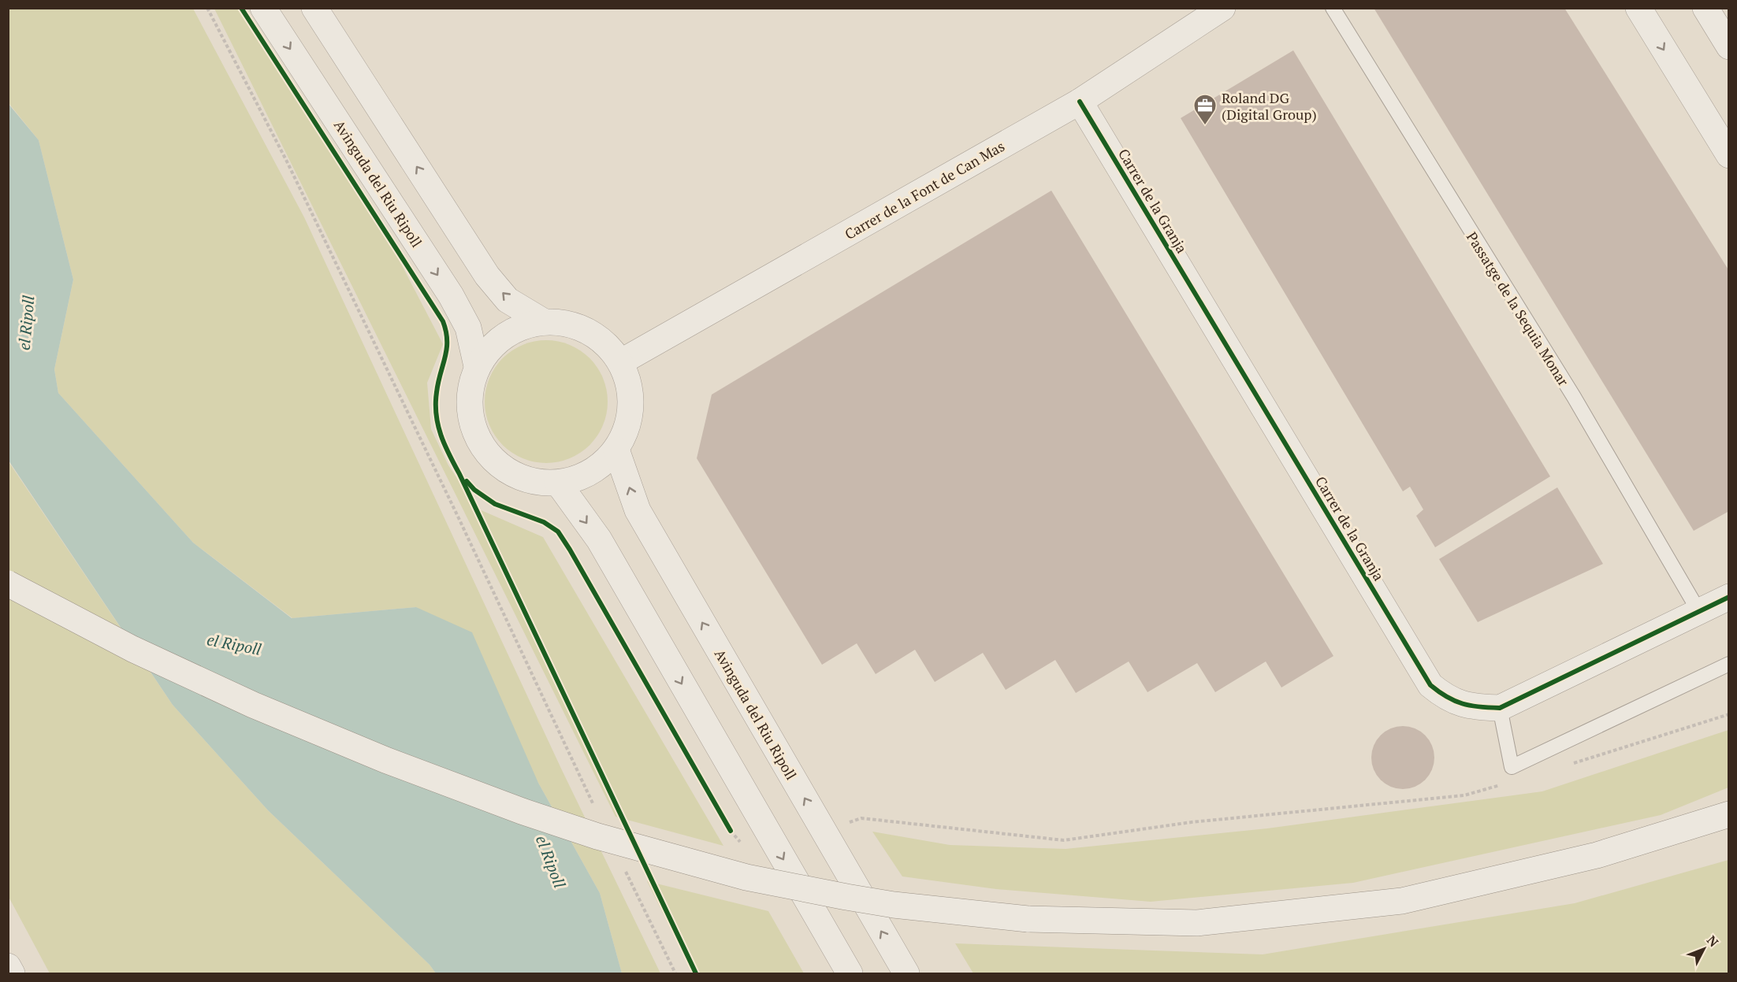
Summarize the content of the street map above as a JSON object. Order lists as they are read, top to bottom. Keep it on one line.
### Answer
{"streets":{"street":["Avinguda del Riu Ripoll","Carrer de la Font de Can Mas","Carrer de la Granja"],"lane":["Passatge de la Sequia Monar"]},"crossings":[["Avinguda del Riu Ripoll","Carrer de la Font de Can Mas"],["Carrer de la Font de Can Mas","Carrer de la Granja"],["Carrer de la Granja","Passatge de la Sequia Monar"]],"water":["el Ripoll"],"places":{"office":["Roland DG (Digital Group)"]},"north":"top right"}
